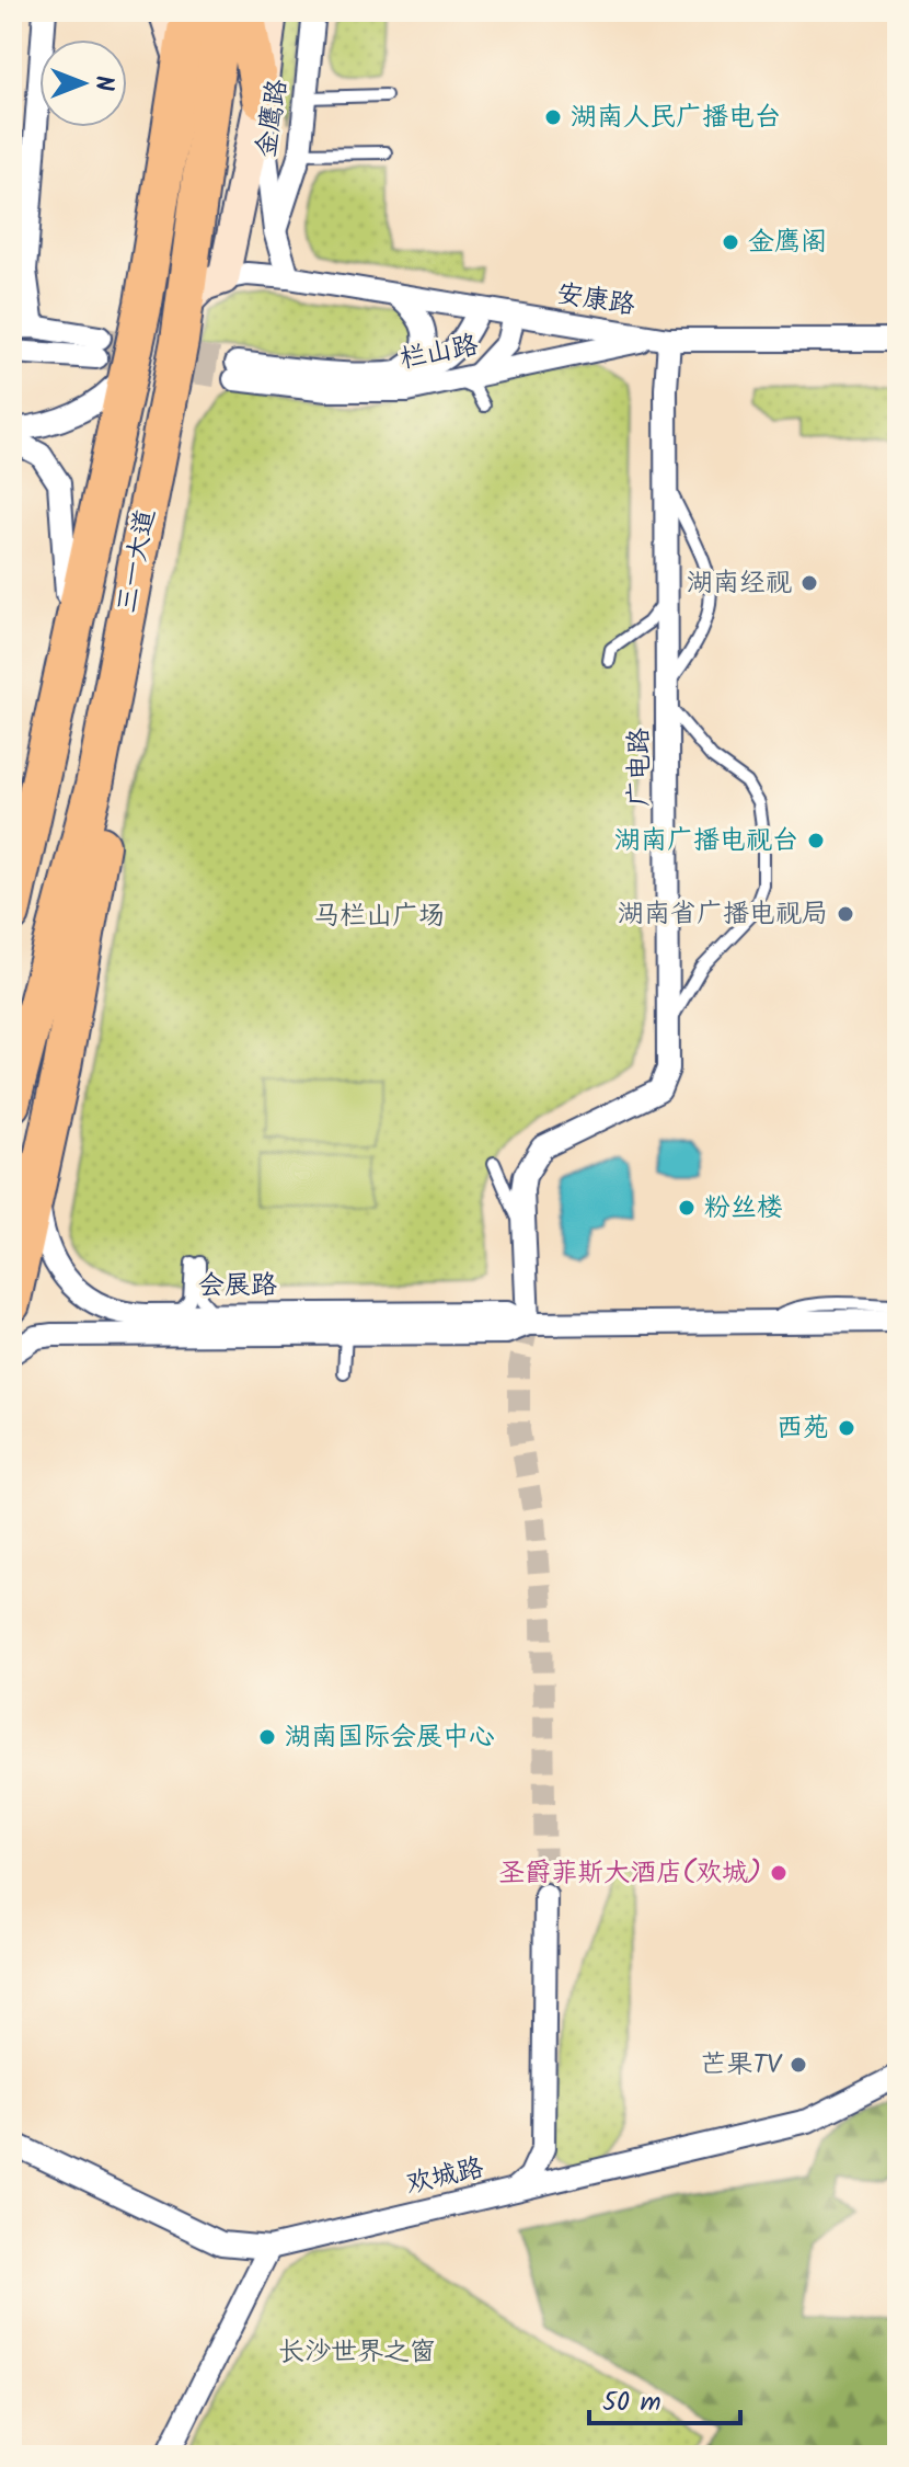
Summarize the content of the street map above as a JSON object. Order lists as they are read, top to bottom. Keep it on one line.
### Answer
{"streets":{"highway":["三一大道"],"street":["金鹰路","安康路","栏山路","广电路","会展路","欢城路"]},"crossings":[["安康路","栏山路"],["安康路","广电路"],["栏山路","广电路"],["广电路","会展路"]],"parks":["马栏山广场","长沙世界之窗"],"places":["湖南人民广播电台","金鹰阁","湖南经视","湖南广播电视台","湖南省广播电视局","粉丝楼","西苑","湖南国际会展中心","圣爵菲斯大酒店(欢城)","芒果TV"],"scale_bar":"50 m","north":"right"}
